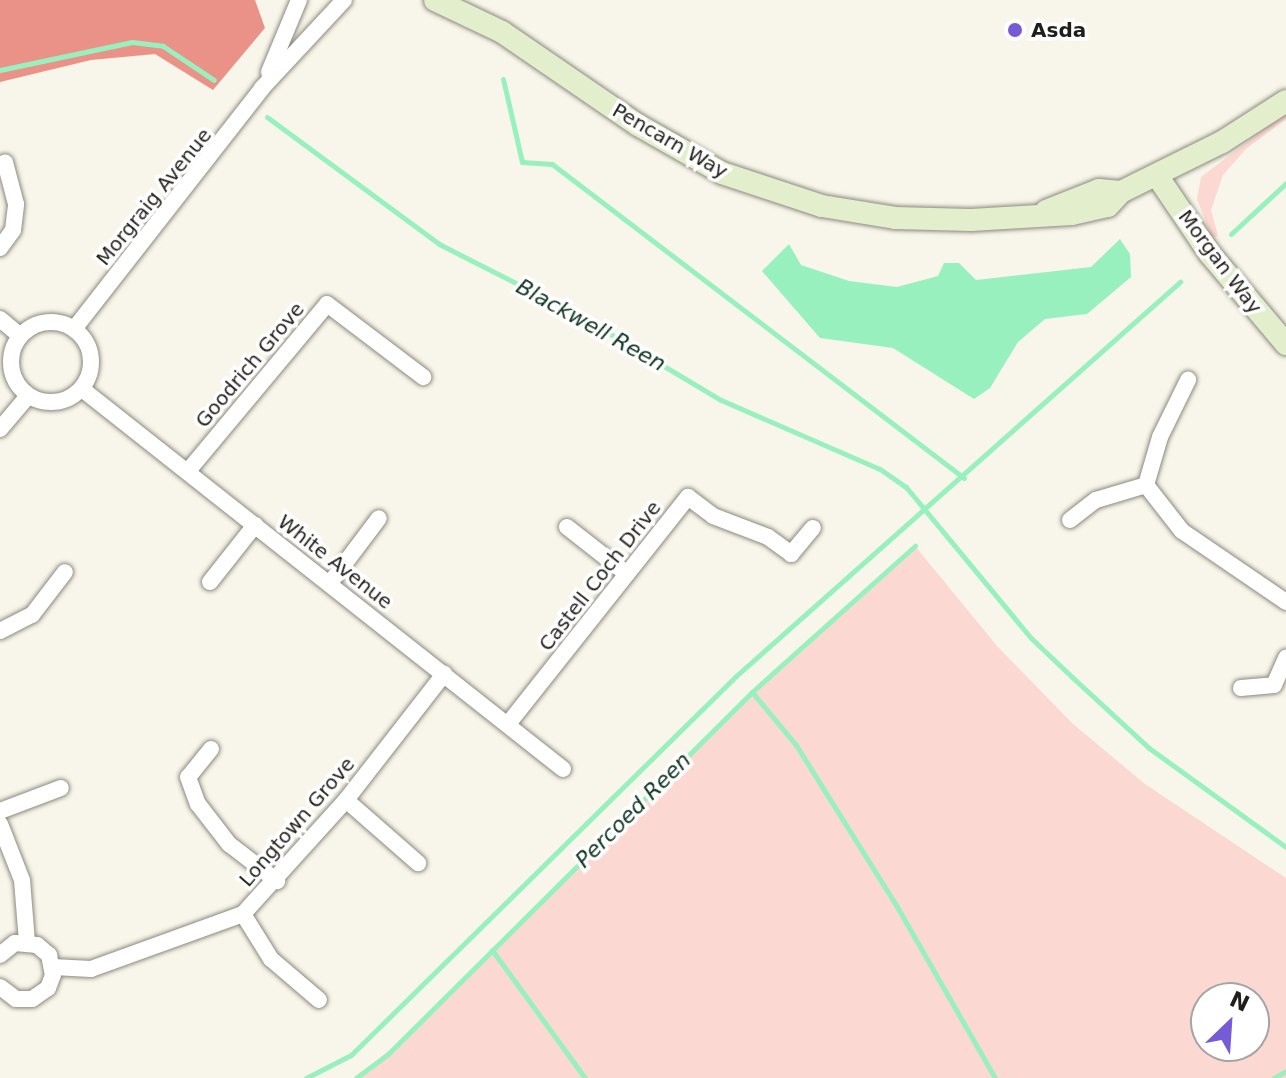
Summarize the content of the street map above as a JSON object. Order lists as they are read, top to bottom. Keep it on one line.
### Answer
{"streets":{"street":["Pencarn Way","Morgraig Avenue","Morgan Way","Goodrich Grove","White Avenue","Castell Coch Drive","Longtown Grove"]},"crossings":[["Pencarn Way","Morgan Way"],["Morgraig Avenue","White Avenue"],["Goodrich Grove","White Avenue"],["White Avenue","Castell Coch Drive"],["White Avenue","Longtown Grove"]],"water":["Blackwell Reen","Percoed Reen"],"places":["Asda"],"north":"top right"}
